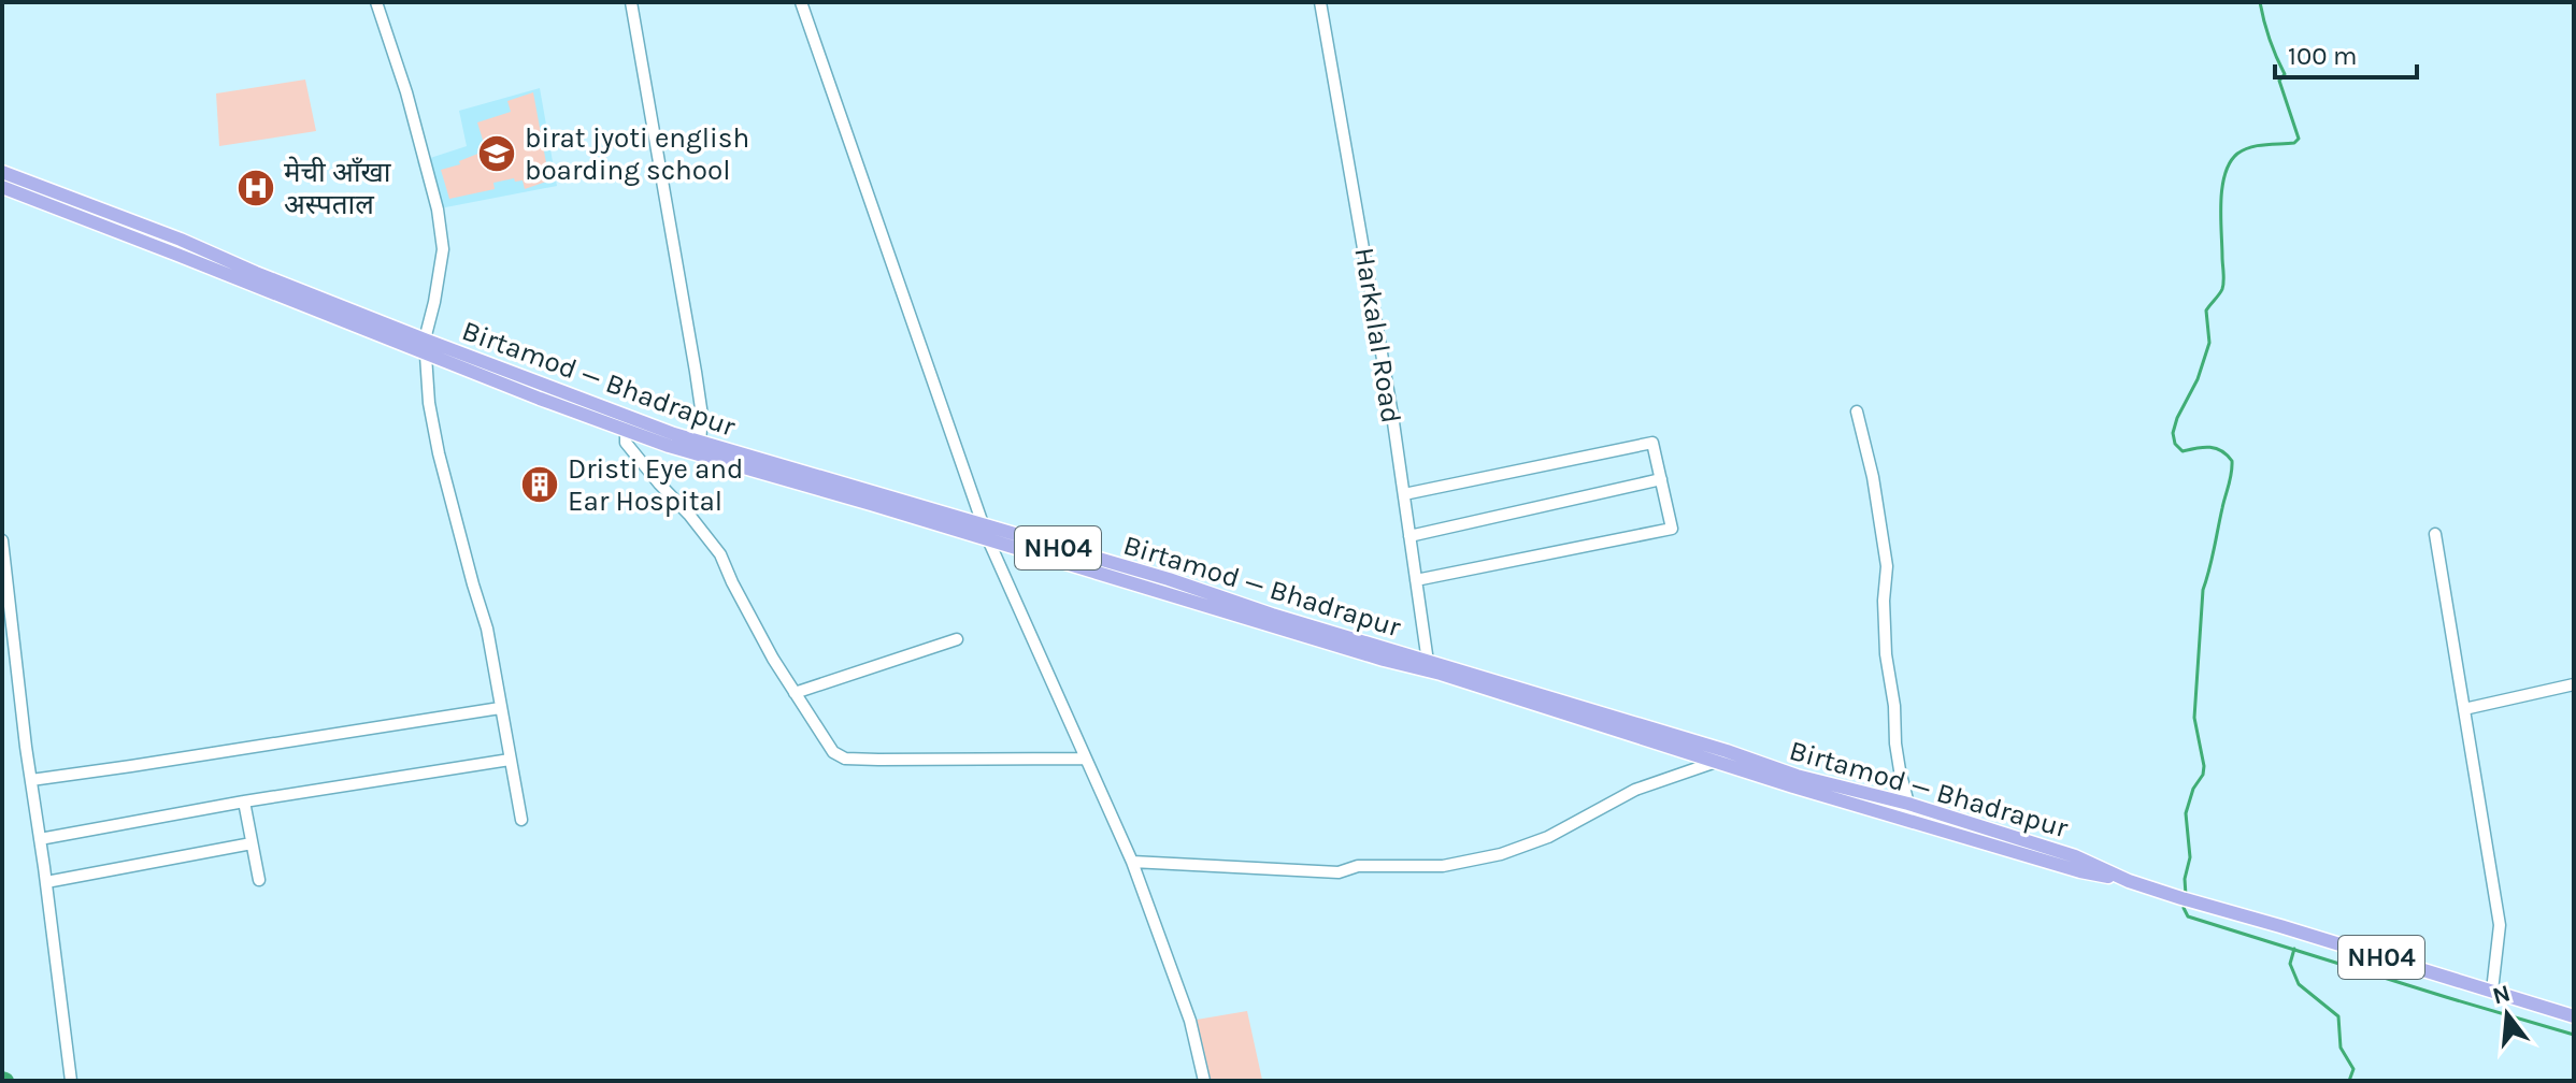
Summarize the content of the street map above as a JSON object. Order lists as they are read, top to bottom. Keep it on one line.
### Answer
{"streets":{"main road":["Birtamod — Bhadrapur","NH04"],"street":["Harkalal Road"]},"crossings":[["Harkalal Road","Birtamod — Bhadrapur"]],"places":{"school or university":["birat jyoti english boarding school"],"hospital":["मेची आँखा अस्पताल"],"building":["Dristi Eye and Ear Hospital"]},"scale_bar":"100 m","north":"top"}
